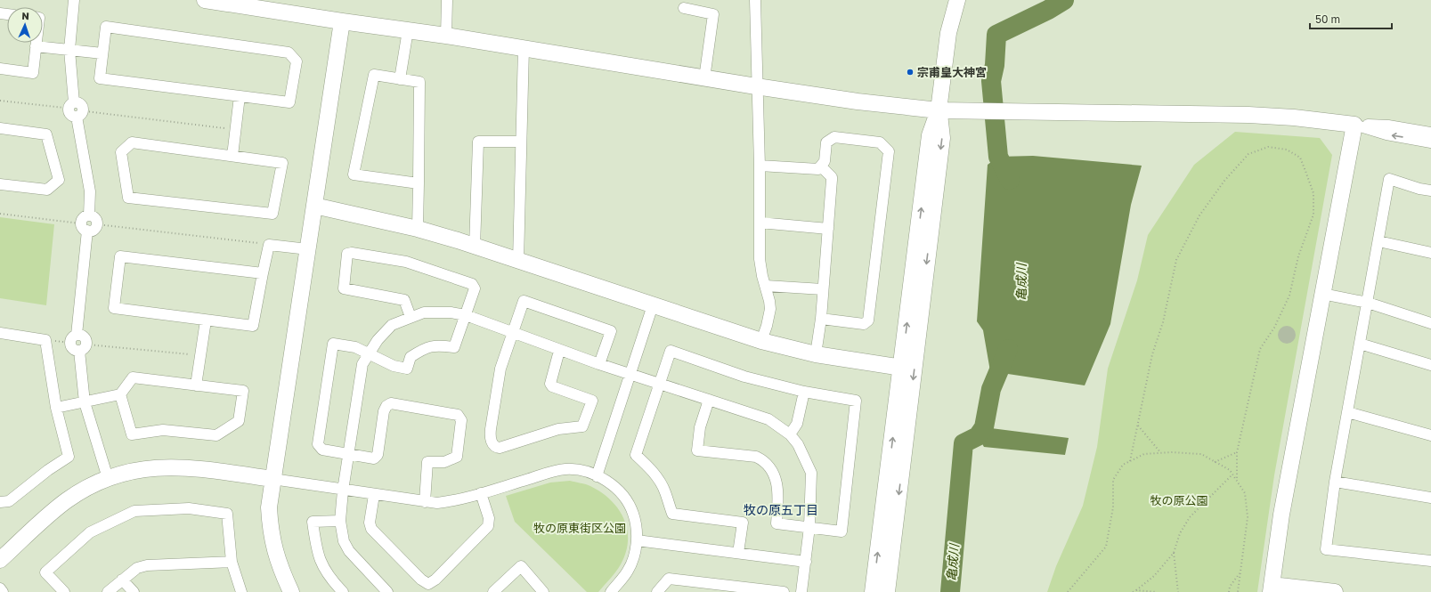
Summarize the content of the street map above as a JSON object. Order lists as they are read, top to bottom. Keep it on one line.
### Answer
{"districts":["牧の原五丁目"],"water":["亀成川"],"parks":["牧の原公園","牧の原東街区公園"],"places":["宗甫皇大神宮"],"scale_bar":"50 m","north":"top"}
